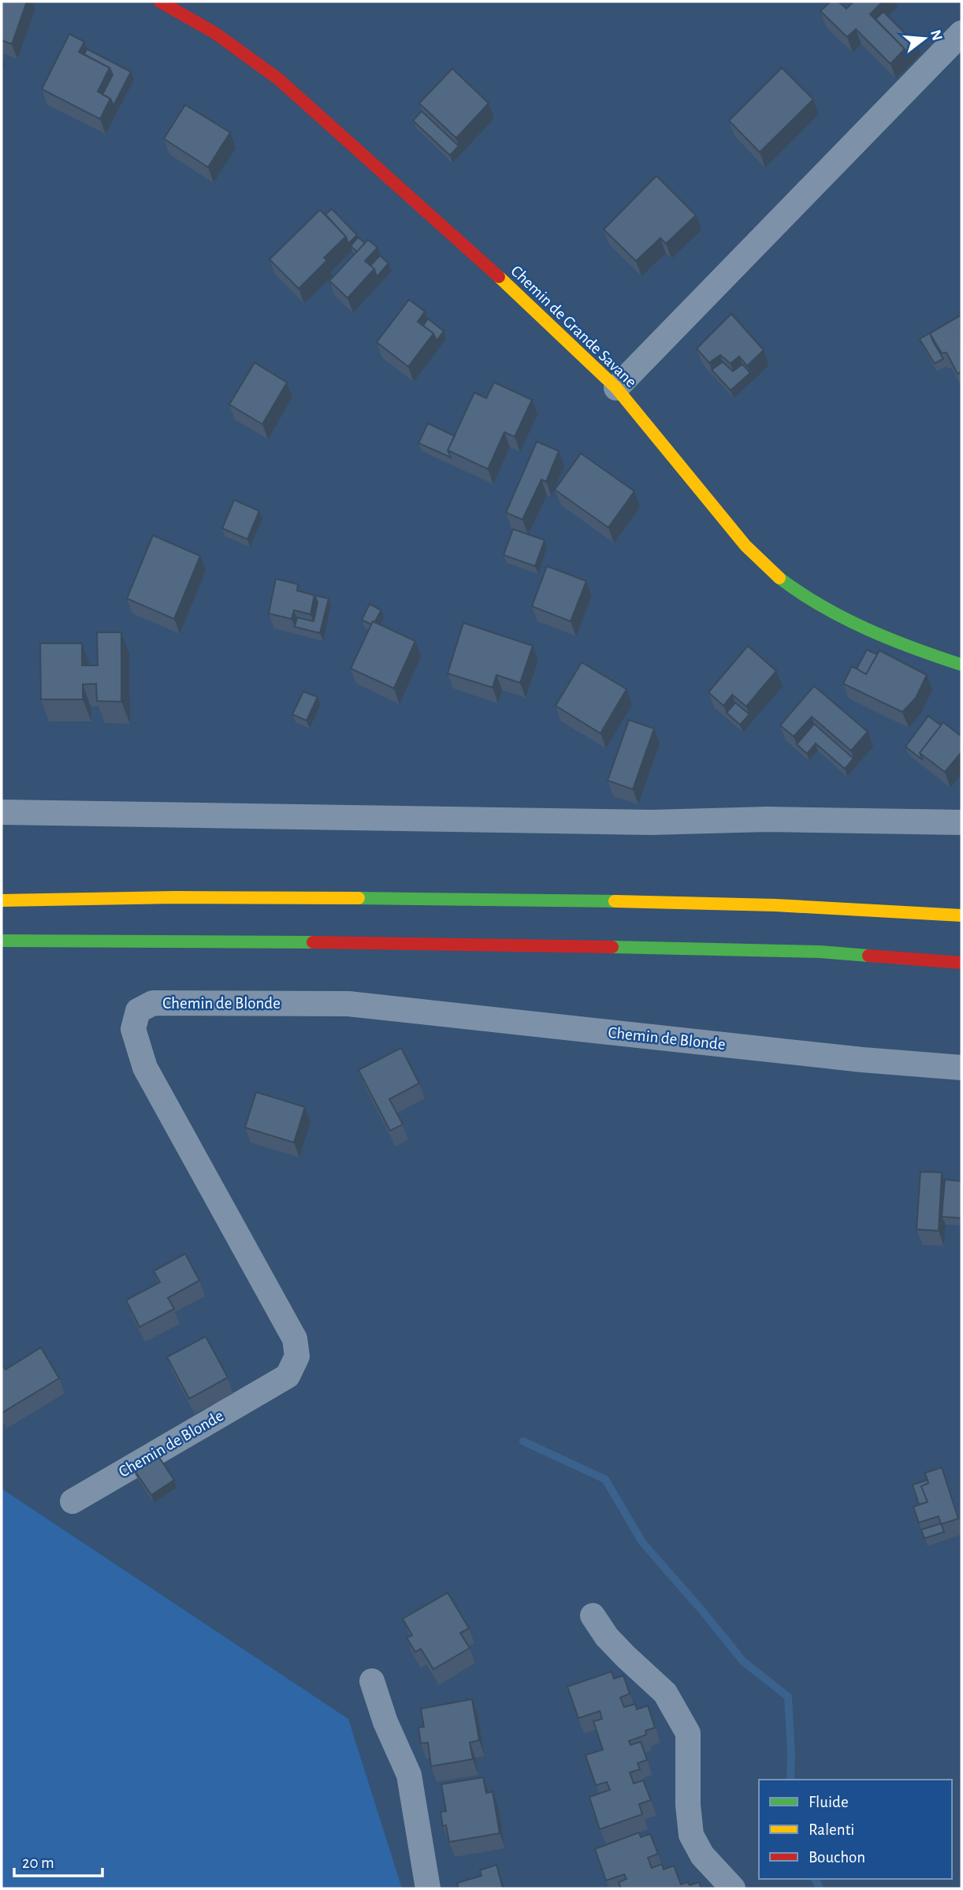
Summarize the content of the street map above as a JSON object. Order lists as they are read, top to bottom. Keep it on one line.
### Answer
{"streets":{"main road":["Chemin de Grande Savane"],"street":["Chemin de Blonde"]},"legend":["Fluide","Ralenti","Bouchon"],"scale_bar":"20 m","north":"right"}
